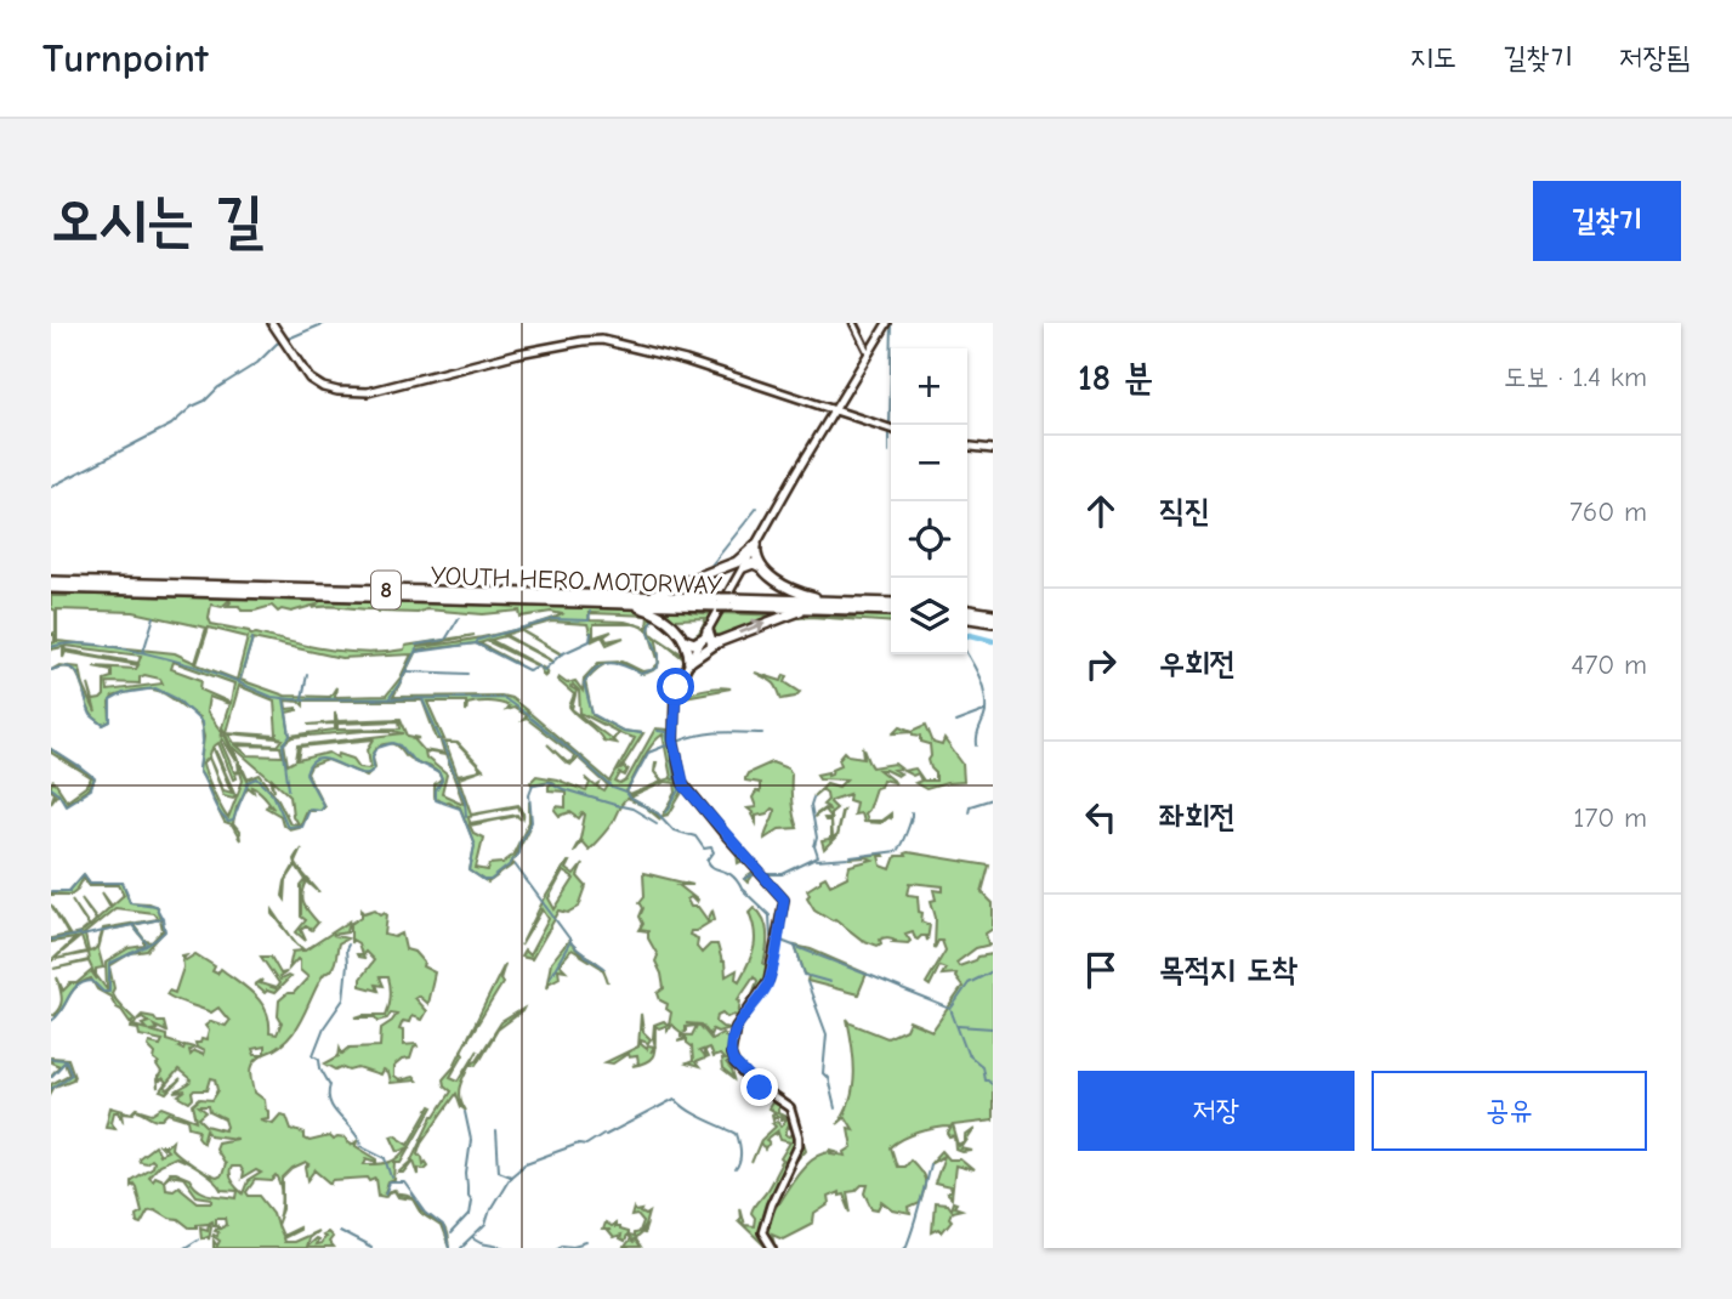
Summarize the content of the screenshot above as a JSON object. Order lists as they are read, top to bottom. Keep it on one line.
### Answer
{"streets":{"highway":["YOUTH HERO MOTORWAY","8"]},"page":{"header":"Turnpoint","nav":["지도","길찾기","저장됨"],"buttons":["길찾기",["저장","공유"]],"title":"오시는 길","heading":["18 분","도보 · 1.4 km"],"map_buttons":["+","−"],"list":[["직진","760 m"],["우회전","470 m"],["좌회전","170 m"],"목적지 도착"]}}
